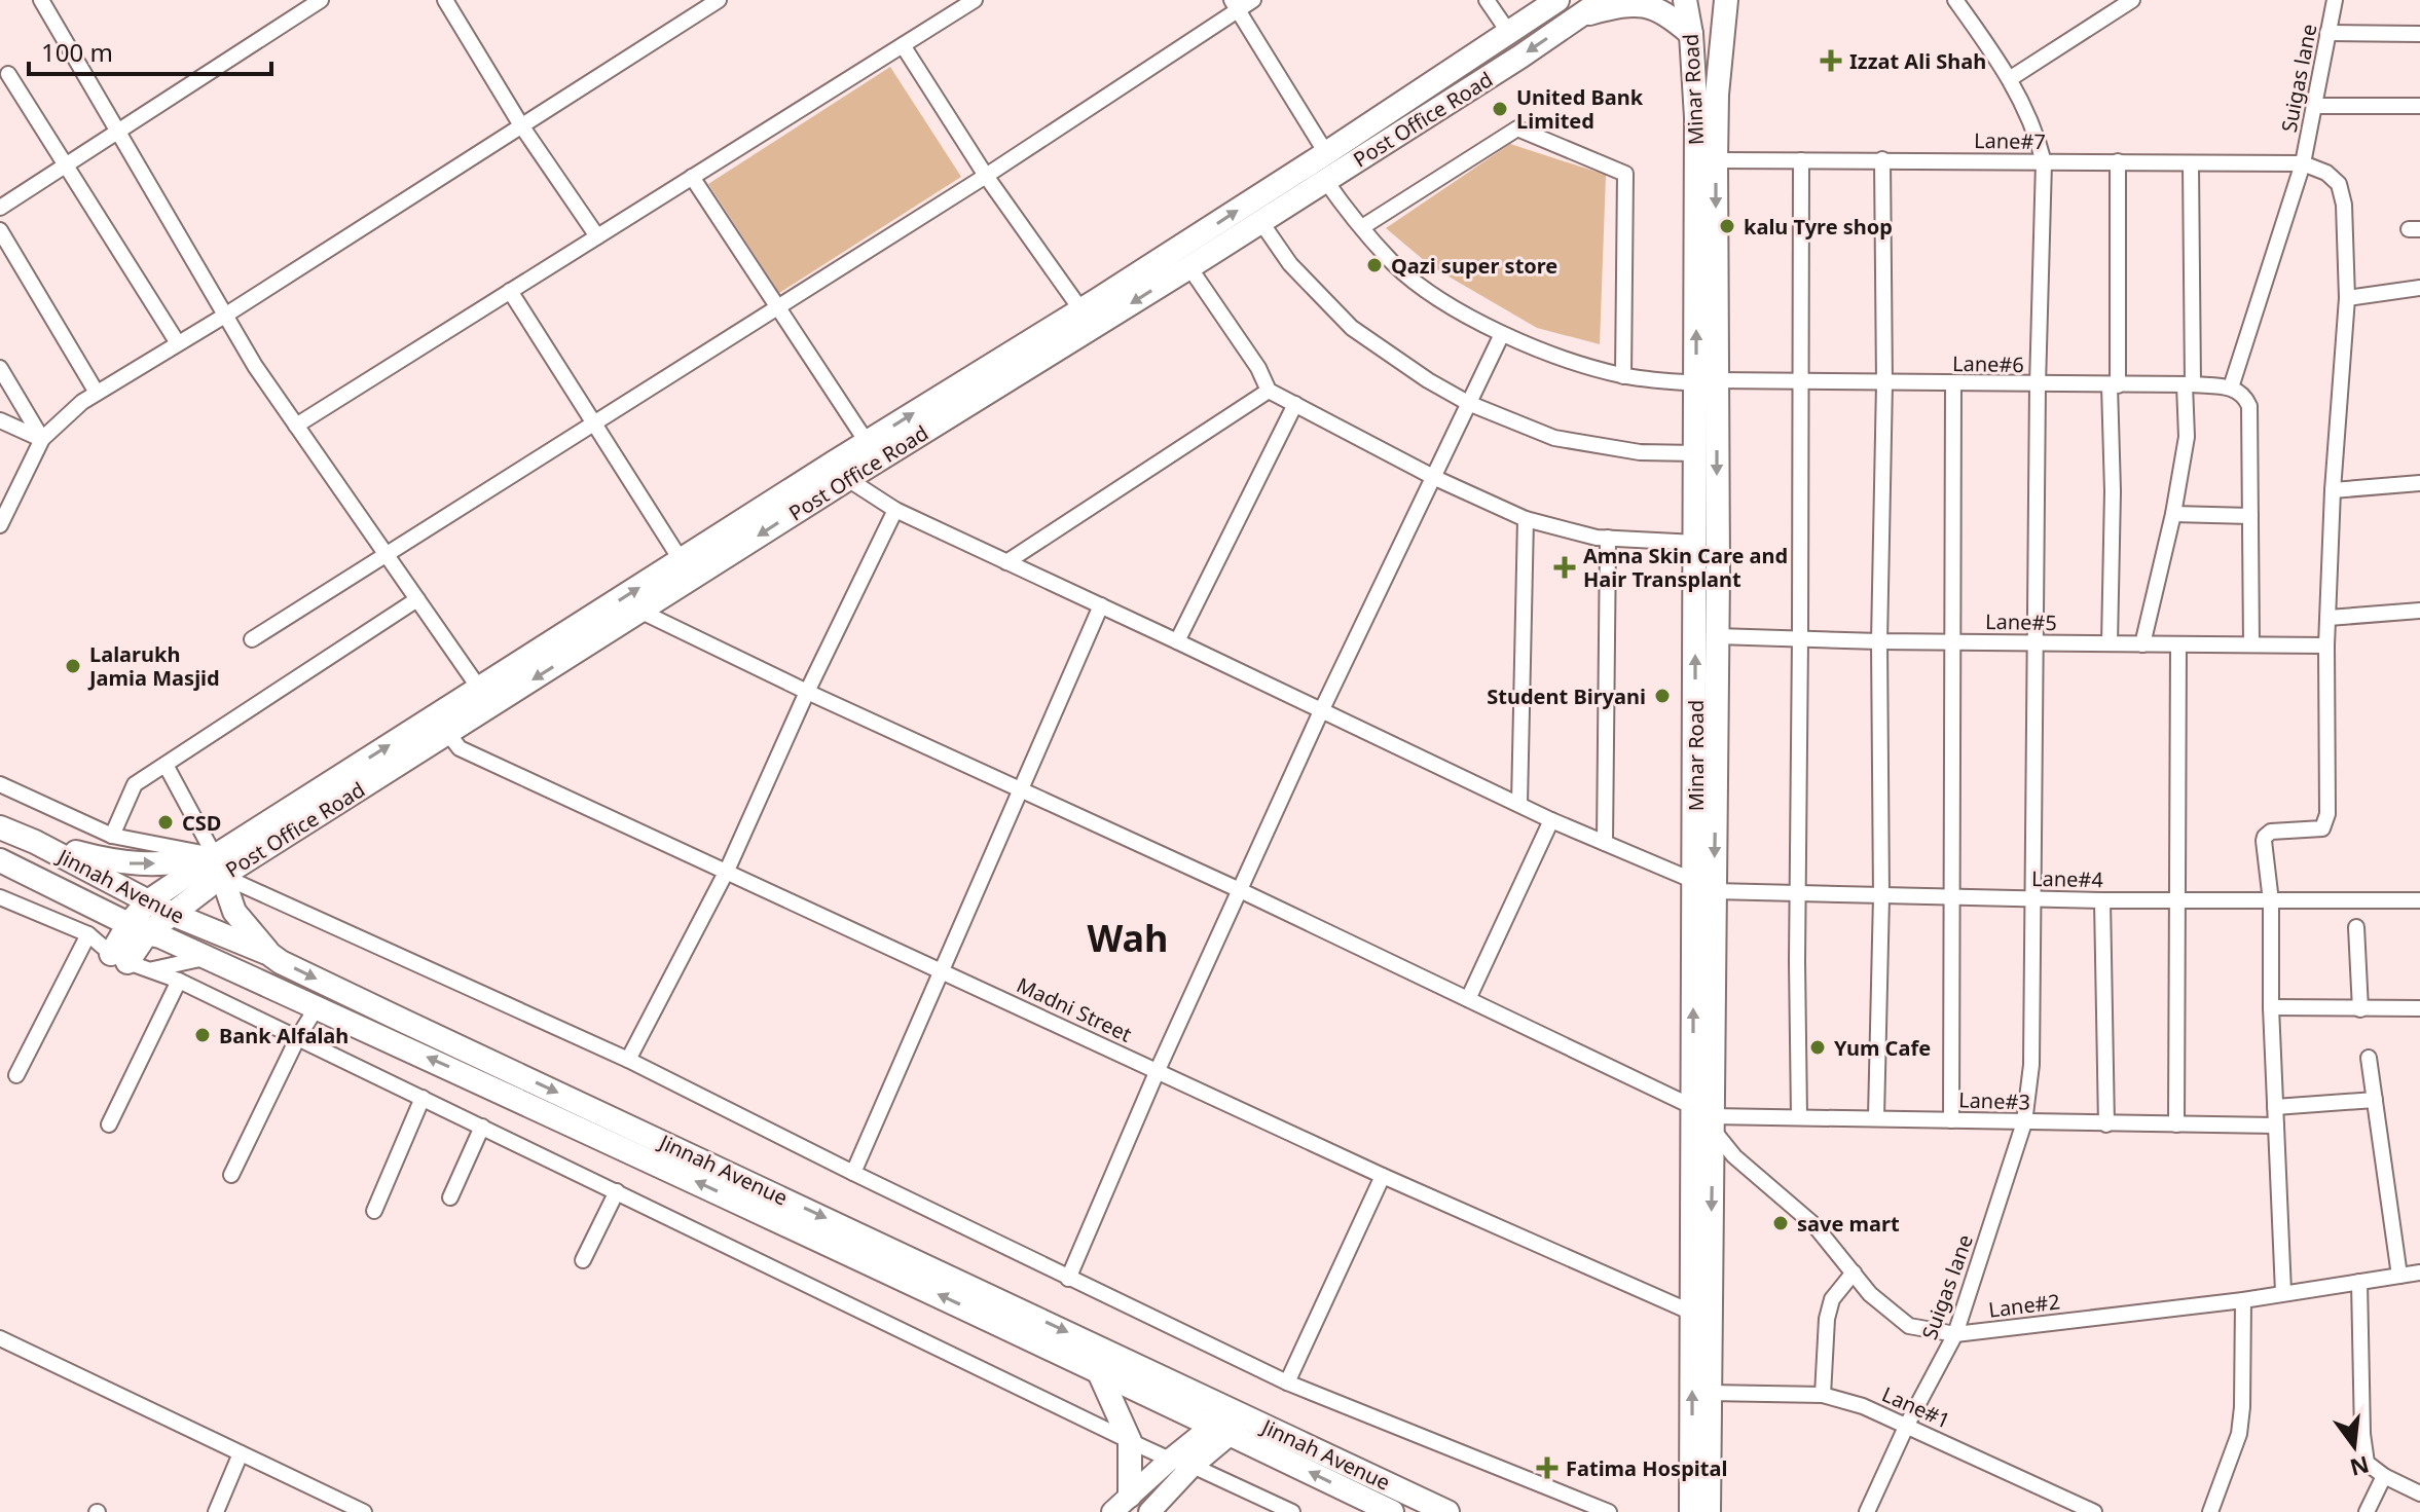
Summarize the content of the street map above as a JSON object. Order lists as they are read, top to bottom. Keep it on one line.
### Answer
{"streets":{"main road":["Minar Road","Post Office Road","Jinnah Avenue"],"street":["Suigas lane","Lane#7","Lane#6","Lane#5","Lane#4","Madni Street","Lane#3","Lane#2","Lane#1"]},"crossings":[["Suigas lane","Lane#7"],["Suigas lane","Lane#6"],["Suigas lane","Lane#5"],["Suigas lane","Lane#4"],["Suigas lane","Lane#3"],["Suigas lane","Lane#2"],["Suigas lane","Lane#1"],["Minar Road","Lane#7"],["Minar Road","Lane#6"],["Minar Road","Lane#5"],["Minar Road","Lane#4"],["Minar Road","Madni Street"],["Minar Road","Lane#3"],["Minar Road","Lane#2"],["Minar Road","Lane#1"],["Post Office Road","Lane#6"],["Post Office Road","Jinnah Avenue"],["Post Office Road","Madni Street"],["Lane#3","Lane#2"]],"districts":["Wah"],"places":{"health":["Izzat Ali Shah","Amna Skin Care and Hair Transplant","Fatima Hospital"],"other":["United Bank Limited","kalu Tyre shop","Qazi super store","Lalarukh Jamia Masjid","Student Biryani","CSD","Bank Alfalah","Yum Cafe","save mart"]},"scale_bar":"100 m","north":"bottom"}
